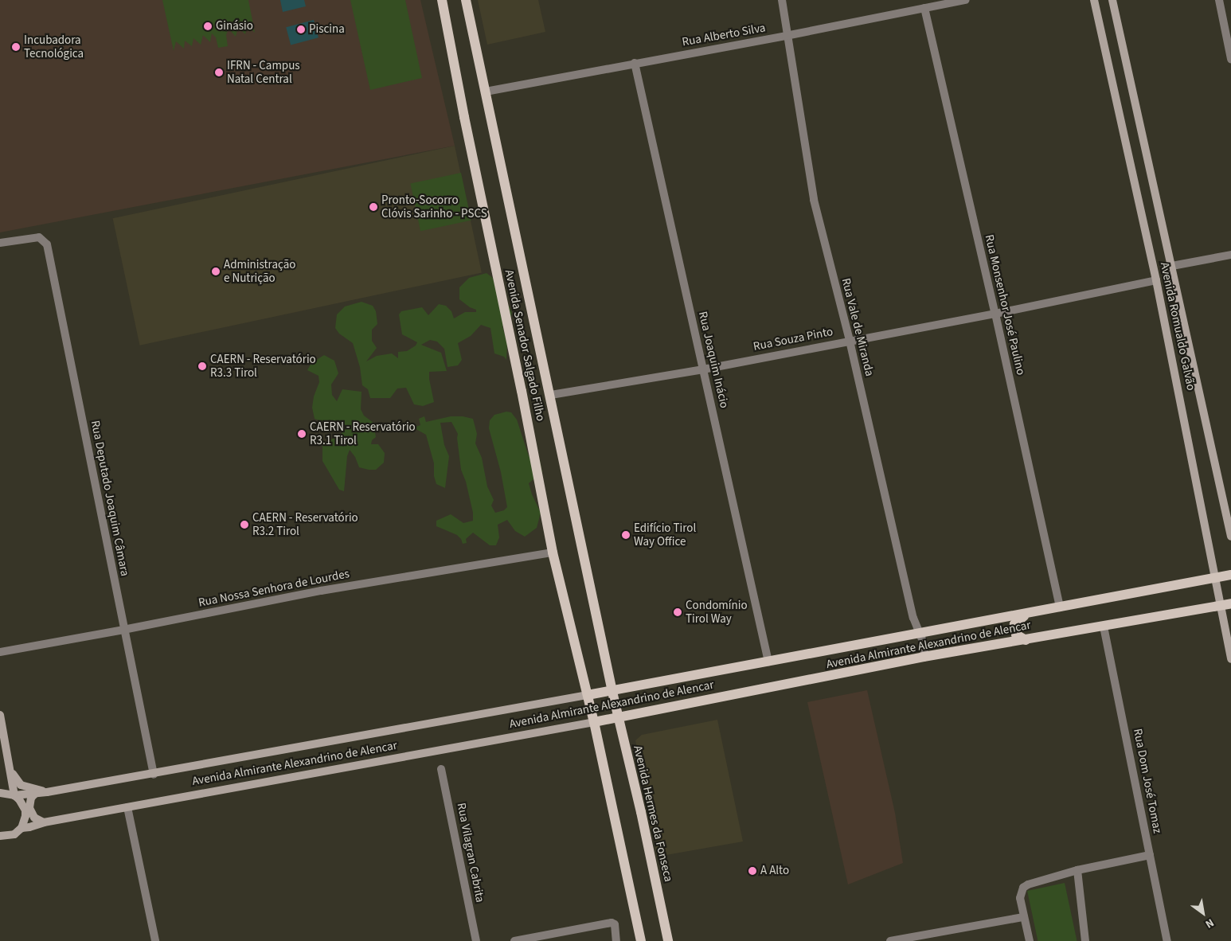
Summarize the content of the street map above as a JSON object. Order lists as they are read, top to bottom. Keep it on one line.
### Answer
{"streets":{"main road":["Avenida Romualdo Galvão","Avenida Senador Salgado Filho","Avenida Almirante Alexandrino de Alencar","Avenida Hermes da Fonseca"],"street":["Rua Alberto Silva","Rua Monsenhor José Paulino","Rua Vale de Miranda","Rua Souza Pinto","Rua Joaquim Inácio","Rua Deputado Joaquim Câmara","Rua Nossa Senhora de Lourdes","Rua Dom José Tomaz","Rua Vilagran Cabrita"]},"crossings":[["Rua Alberto Silva","Rua Monsenhor José Paulino"],["Rua Alberto Silva","Rua Vale de Miranda"],["Rua Alberto Silva","Avenida Senador Salgado Filho"],["Rua Alberto Silva","Rua Joaquim Inácio"],["Rua Monsenhor José Paulino","Rua Souza Pinto"],["Rua Monsenhor José Paulino","Avenida Almirante Alexandrino de Alencar"],["Avenida Romualdo Galvão","Rua Souza Pinto"],["Avenida Romualdo Galvão","Avenida Almirante Alexandrino de Alencar"],["Rua Vale de Miranda","Rua Souza Pinto"],["Rua Vale de Miranda","Avenida Almirante Alexandrino de Alencar"],["Rua Souza Pinto","Avenida Senador Salgado Filho"],["Rua Souza Pinto","Rua Joaquim Inácio"],["Avenida Senador Salgado Filho","Rua Nossa Senhora de Lourdes"],["Avenida Senador Salgado Filho","Avenida Almirante Alexandrino de Alencar"],["Avenida Senador Salgado Filho","Avenida Hermes da Fonseca"],["Rua Joaquim Inácio","Avenida Almirante Alexandrino de Alencar"],["Rua Deputado Joaquim Câmara","Rua Nossa Senhora de Lourdes"],["Rua Deputado Joaquim Câmara","Avenida Almirante Alexandrino de Alencar"],["Avenida Almirante Alexandrino de Alencar","Rua Dom José Tomaz"],["Avenida Almirante Alexandrino de Alencar","Avenida Hermes da Fonseca"]],"places":["Ginásio","Piscina","Incubadora Tecnológica","IFRN - Campus Natal Central","Pronto-Socorro Clóvis Sarinho - PSCS","Administração e Nutrição","CAERN - Reservatório R3.3 Tirol","CAERN - Reservatório R3.1 Tirol","CAERN - Reservatório R3.2 Tirol","Edifício Tirol Way Office","Condomínio Tirol Way","A Alto"],"north":"bottom right"}
